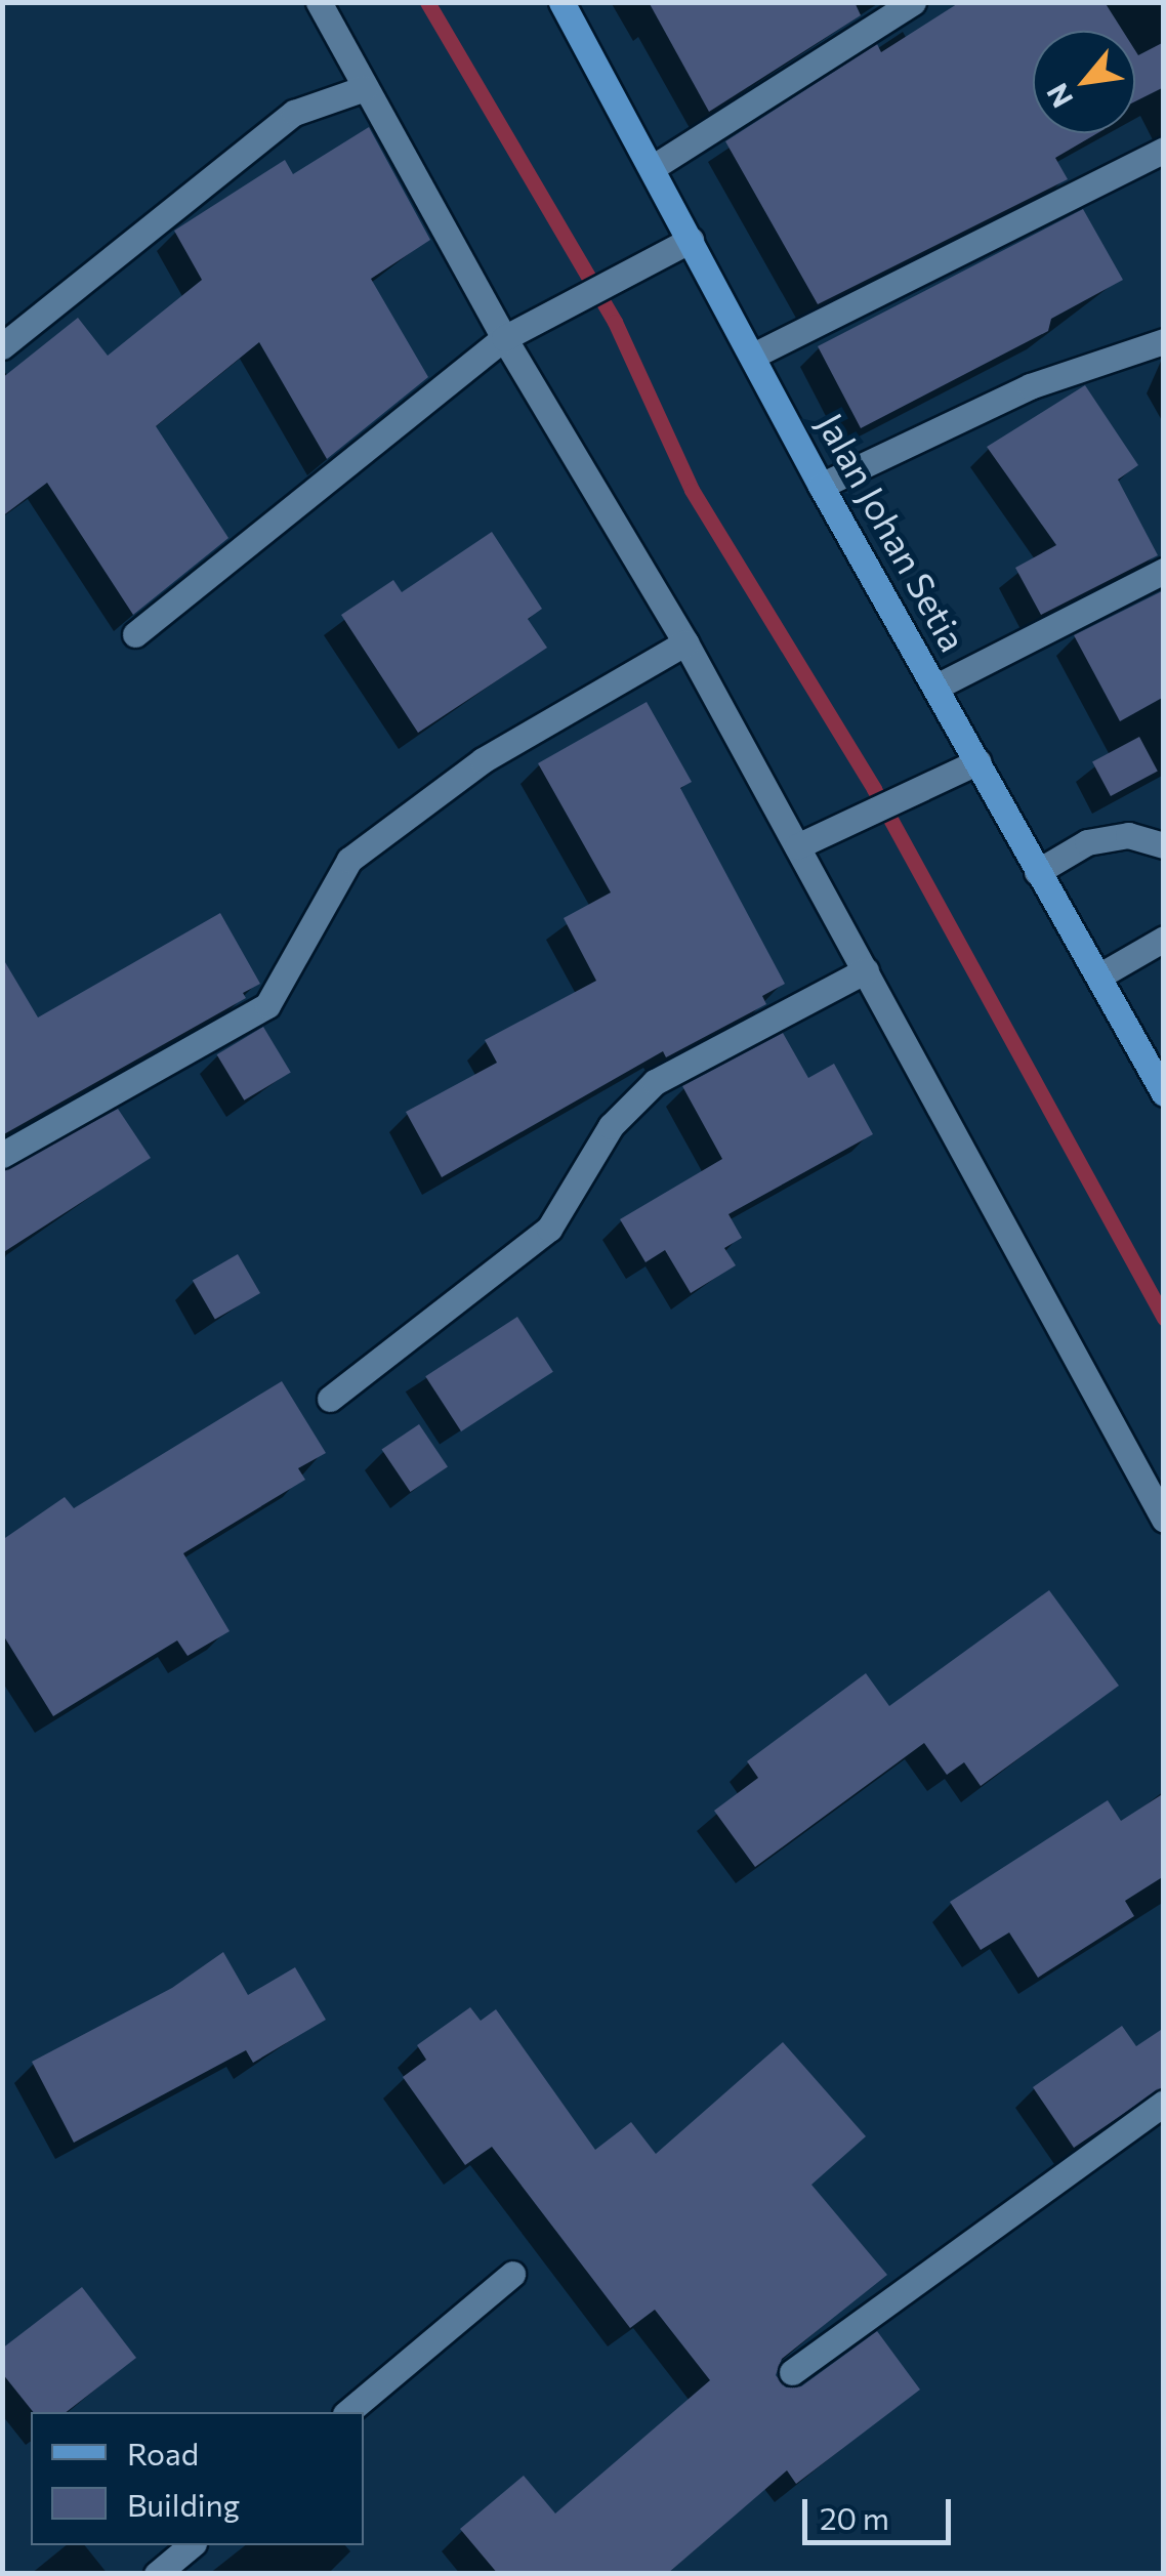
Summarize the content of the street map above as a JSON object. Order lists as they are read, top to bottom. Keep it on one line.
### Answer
{"streets":{"main road":["Jalan Johan Setia"]},"legend":["Road","Building"],"scale_bar":"20 m","north":"bottom left"}
